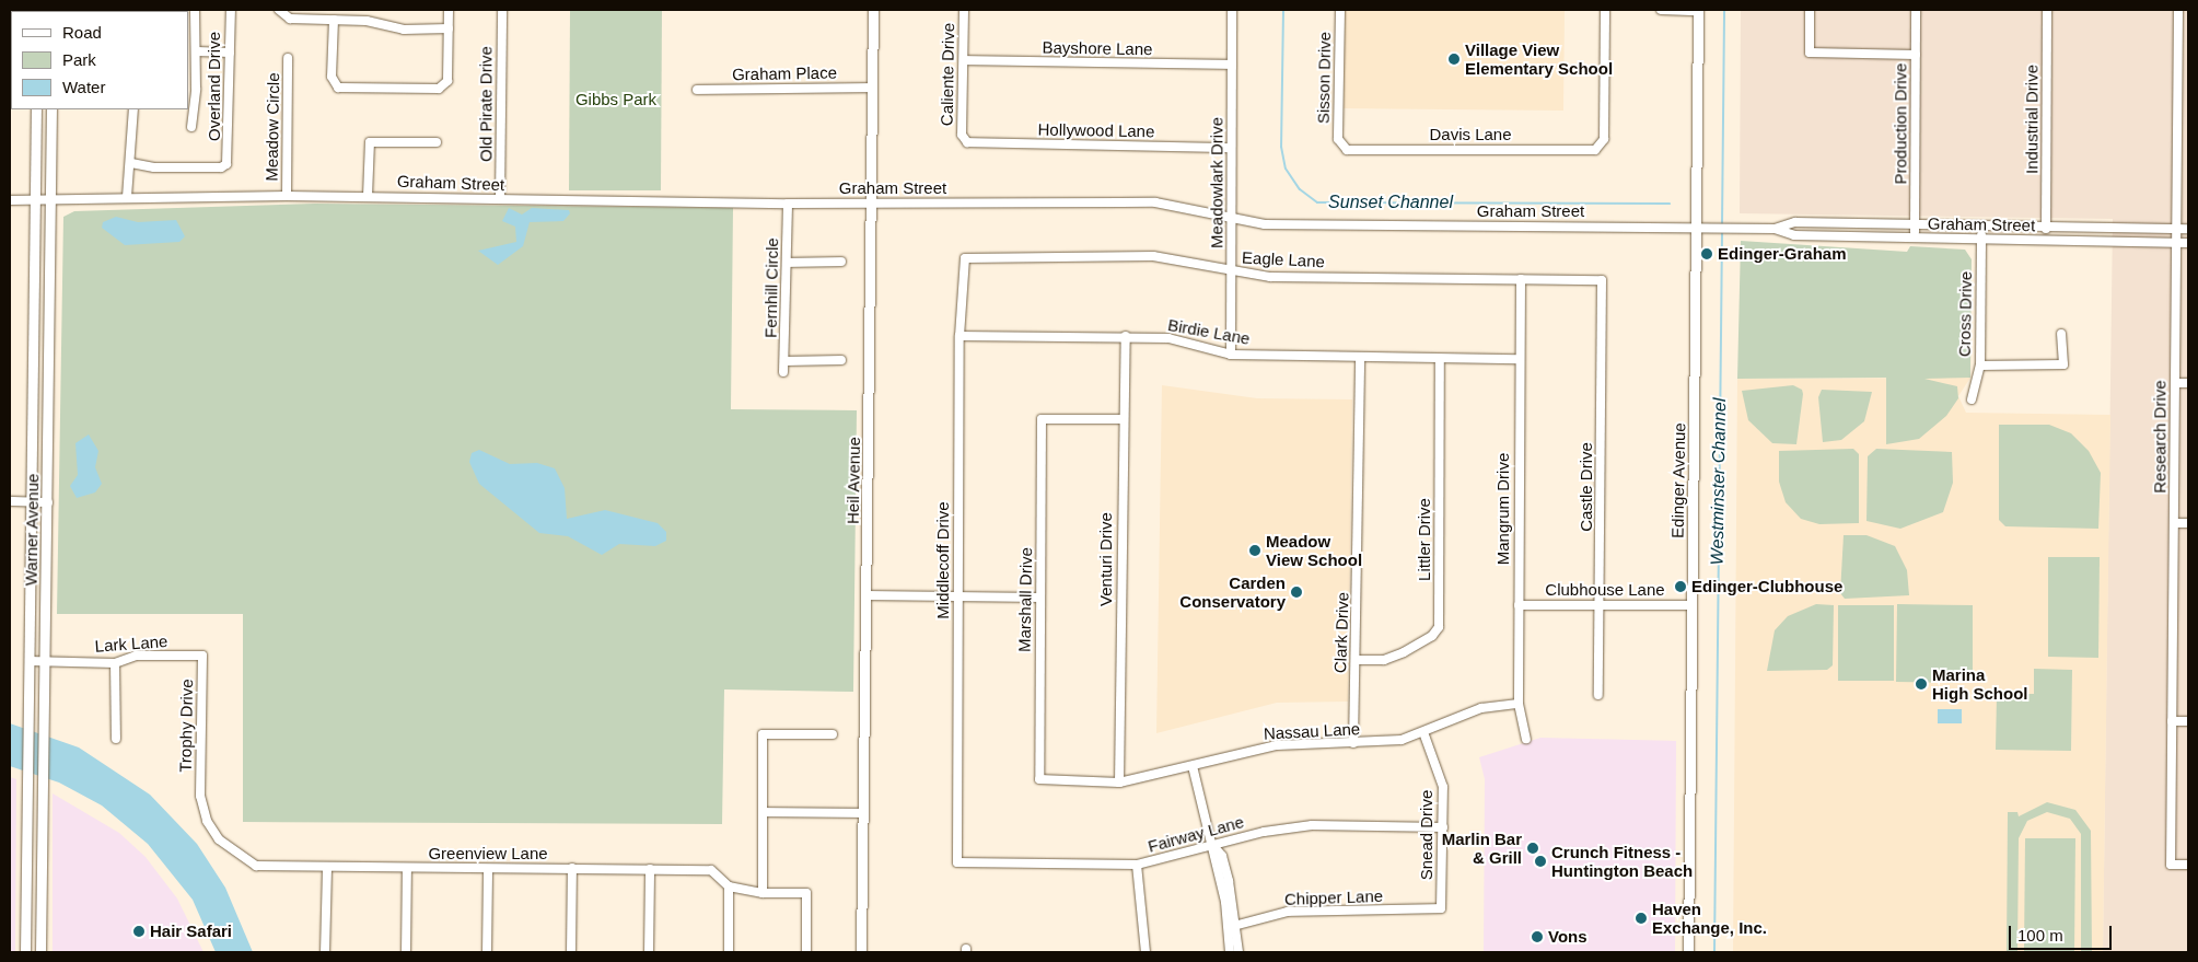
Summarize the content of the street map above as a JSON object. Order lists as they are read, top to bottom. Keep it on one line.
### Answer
{"streets":{"main road":["Heil Avenue","Edinger Avenue","Warner Avenue"],"street":["Bayshore Lane","Graham Place","Caliente Drive","Sisson Drive","Overland Drive","Old Pirate Drive","Industrial Drive","Production Drive","Meadow Circle","Hollywood Lane","Davis Lane","Graham Street","Meadowlark Drive","Eagle Lane","Fernhill Circle","Cross Drive","Birdie Lane","Research Drive","Castle Drive","Mangrum Drive","Littler Drive","Venturi Drive","Middlecoff Drive","Clubhouse Lane","Marshall Drive","Clark Drive","Lark Lane","Trophy Drive","Nassau Lane","Fairway Lane","Snead Drive","Greenview Lane","Chipper Lane"]},"crossings":[["Bayshore Lane","Caliente Drive"],["Bayshore Lane","Meadowlark Drive"],["Graham Place","Heil Avenue"],["Caliente Drive","Hollywood Lane"],["Sisson Drive","Davis Lane"],["Old Pirate Drive","Graham Street"],["Industrial Drive","Graham Street"],["Production Drive","Graham Street"],["Meadow Circle","Graham Street"],["Hollywood Lane","Meadowlark Drive"],["Graham Street","Meadowlark Drive"],["Graham Street","Fernhill Circle"],["Graham Street","Cross Drive"],["Graham Street","Research Drive"],["Graham Street","Heil Avenue"],["Graham Street","Edinger Avenue"],["Graham Street","Warner Avenue"],["Meadowlark Drive","Eagle Lane"],["Meadowlark Drive","Birdie Lane"],["Eagle Lane","Castle Drive"],["Eagle Lane","Mangrum Drive"],["Eagle Lane","Middlecoff Drive"],["Birdie Lane","Mangrum Drive"],["Birdie Lane","Littler Drive"],["Birdie Lane","Venturi Drive"],["Birdie Lane","Middlecoff Drive"],["Birdie Lane","Clark Drive"],["Edinger Avenue","Clubhouse Lane"],["Castle Drive","Clubhouse Lane"],["Mangrum Drive","Clubhouse Lane"],["Mangrum Drive","Nassau Lane"],["Warner Avenue","Lark Lane"],["Littler Drive","Clark Drive"],["Venturi Drive","Marshall Drive"],["Venturi Drive","Nassau Lane"],["Middlecoff Drive","Fairway Lane"],["Marshall Drive","Nassau Lane"],["Clark Drive","Nassau Lane"],["Lark Lane","Trophy Drive"],["Trophy Drive","Greenview Lane"],["Nassau Lane","Snead Drive"],["Fairway Lane","Snead Drive"],["Snead Drive","Chipper Lane"]],"water":["Sunset Channel","Westminster Channel"],"parks":["Gibbs Park"],"places":["Village View Elementary School","Edinger-Graham","Meadow View School","Edinger-Clubhouse","Carden Conservatory","Marina High School","Marlin Bar & Grill","Crunch Fitness - Huntington Beach","Haven Exchange, Inc.","Hair Safari","Vons"],"legend":["Road","Park","Water"],"scale_bar":"100 m"}
